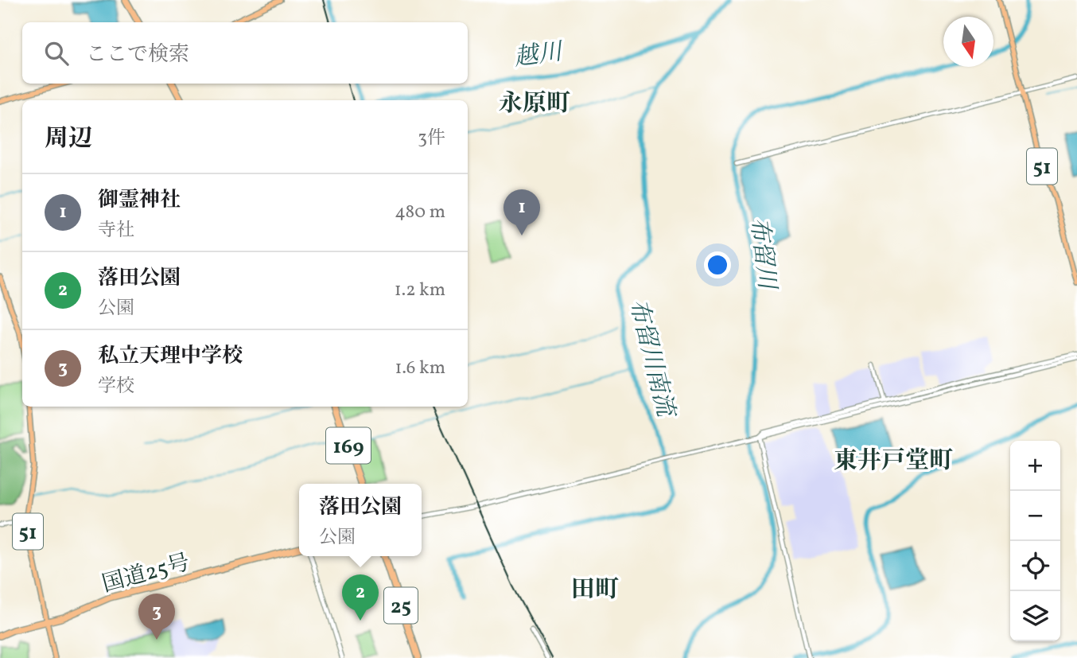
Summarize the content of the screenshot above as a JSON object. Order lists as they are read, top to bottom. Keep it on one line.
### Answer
{"streets":{"highway":["169","国道25号","25"],"main road":["51"]},"crossings":[["51","国道25号"]],"districts":["永原町","東井戸堂町","田町"],"water":["越川","布留川","布留川南流"],"north":"bottom","page":{"search":"ここで検索","heading":["周辺","3件"],"list":[{"mark":"1","name":"御霊神社","note":"寺社","value":"480 m"},{"mark":"2","name":"落田公園","note":"公園","value":"1.2 km"},{"mark":"3","name":"私立天理中学校","note":"学校","value":"1.6 km"}],"pins":["1","2","3"],"map_buttons":["+","−"],"popup":["落田公園","公園"]}}
